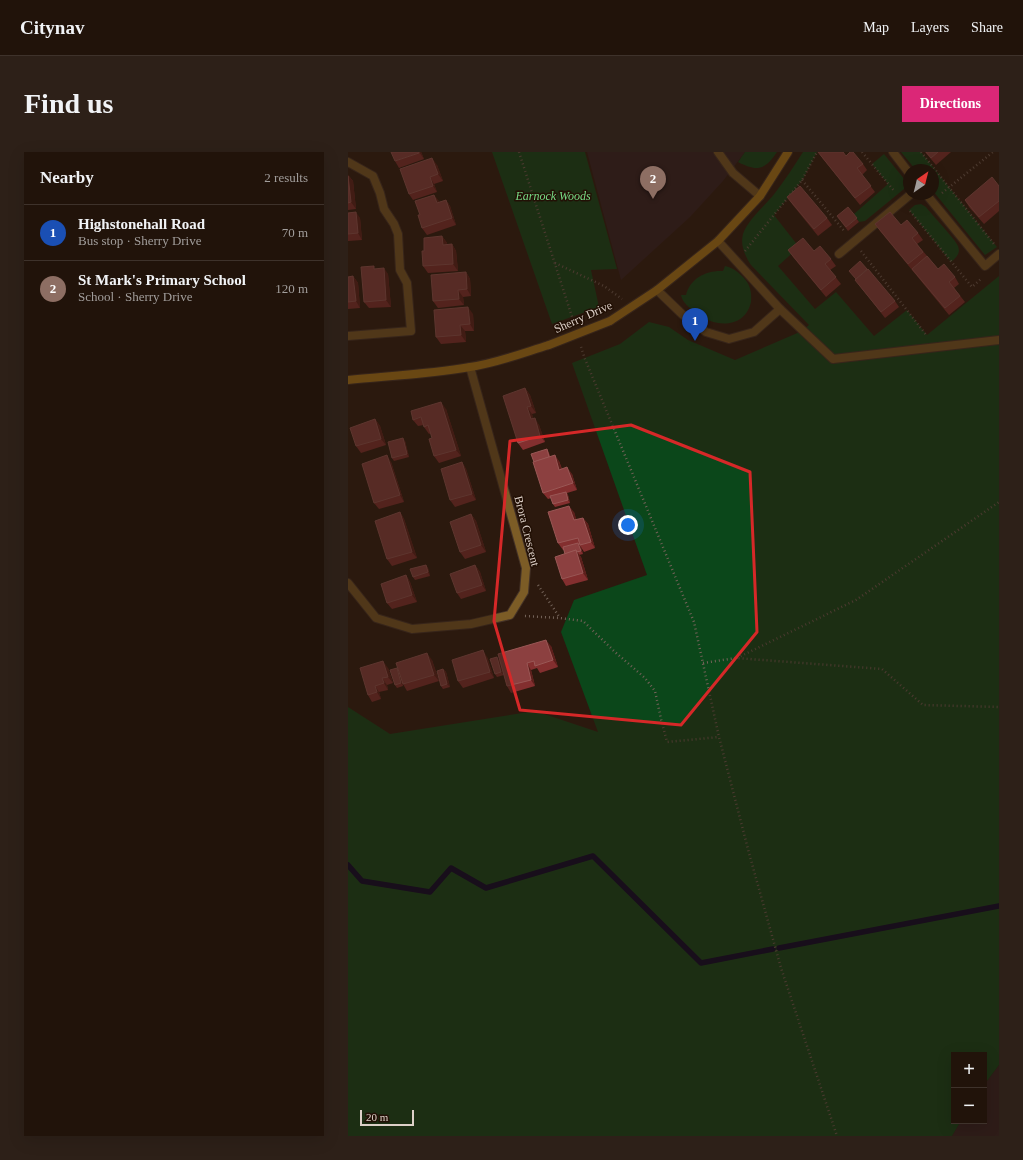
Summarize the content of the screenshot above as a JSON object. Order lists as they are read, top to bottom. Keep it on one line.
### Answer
{"streets":{"street":["Sherry Drive","Brora Crescent"]},"crossings":[["Sherry Drive","Brora Crescent"]],"parks":["Earnock Woods"],"scale_bar":"20 m","north":"top right","page":{"header":"Citynav","nav":["Map","Layers","Share"],"buttons":"Directions","title":"Find us","heading":["Nearby","2 results"],"pins":["2","1"],"list":[{"mark":"1","name":"Highstonehall Road","note":"Bus stop · Sherry Drive","value":"70 m"},{"mark":"2","name":"St Mark's Primary School","note":"School · Sherry Drive","value":"120 m"}],"map_buttons":["+","−"],"scale":"20 m"}}
